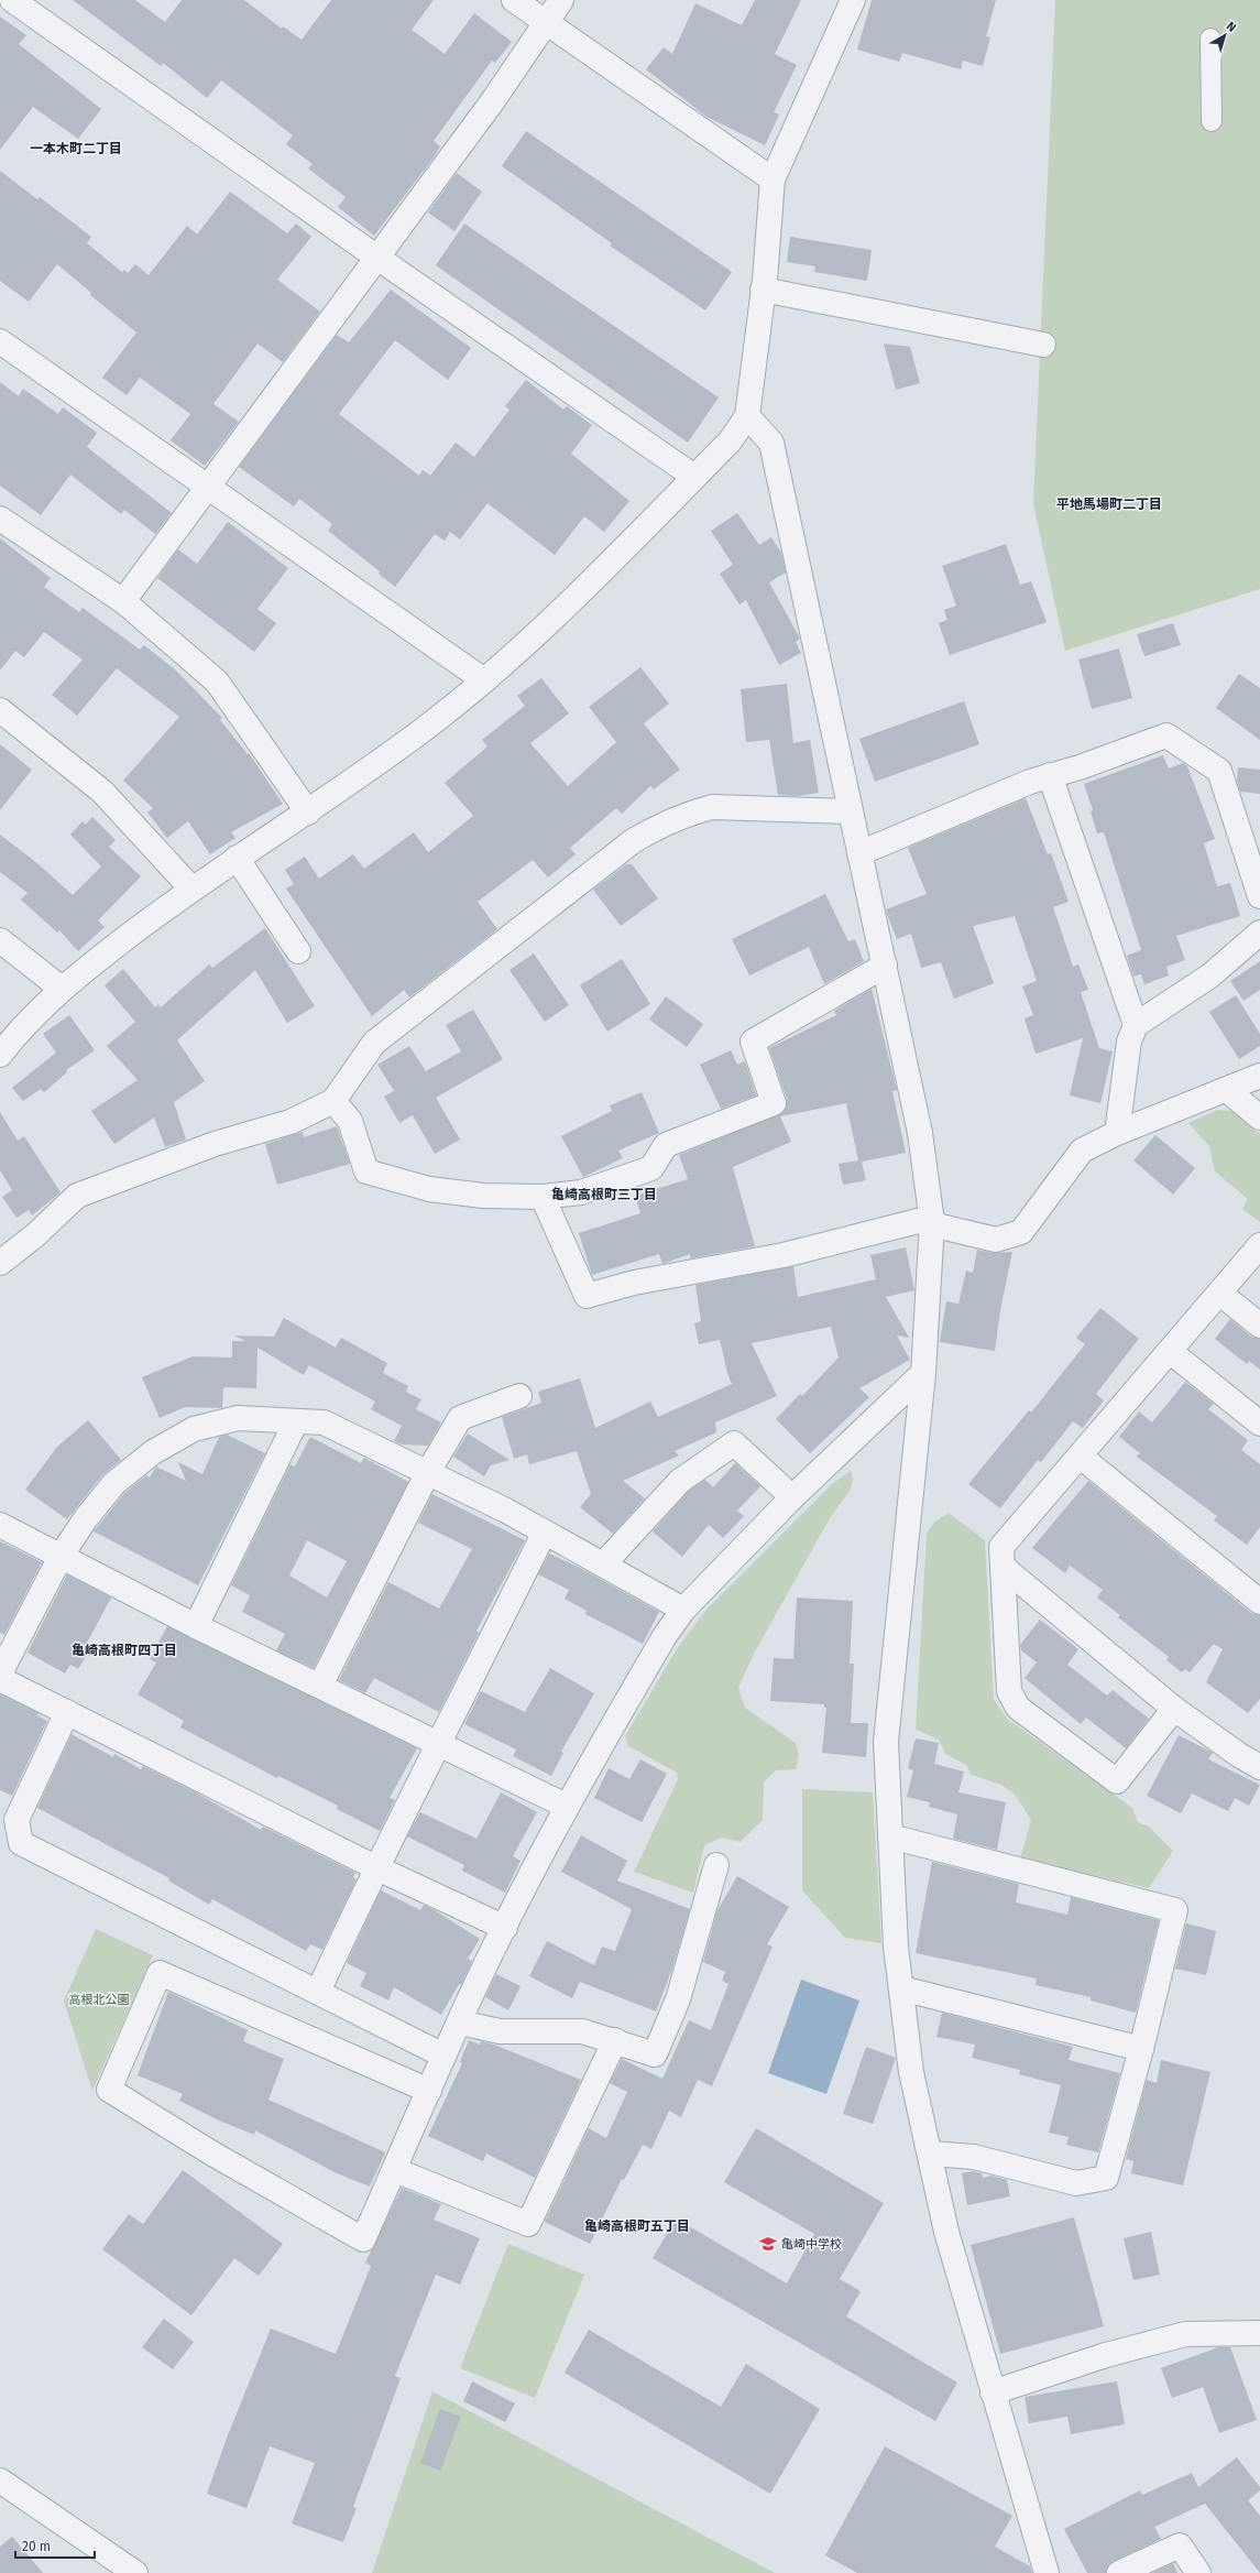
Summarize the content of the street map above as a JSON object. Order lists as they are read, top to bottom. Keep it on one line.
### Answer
{"districts":["一本木町二丁目","平地馬場町二丁目","亀崎高根町三丁目","亀崎高根町四丁目","亀崎高根町五丁目"],"parks":["高根北公園"],"places":{"school or university":["亀崎中学校"]},"scale_bar":"20 m","north":"top right"}
